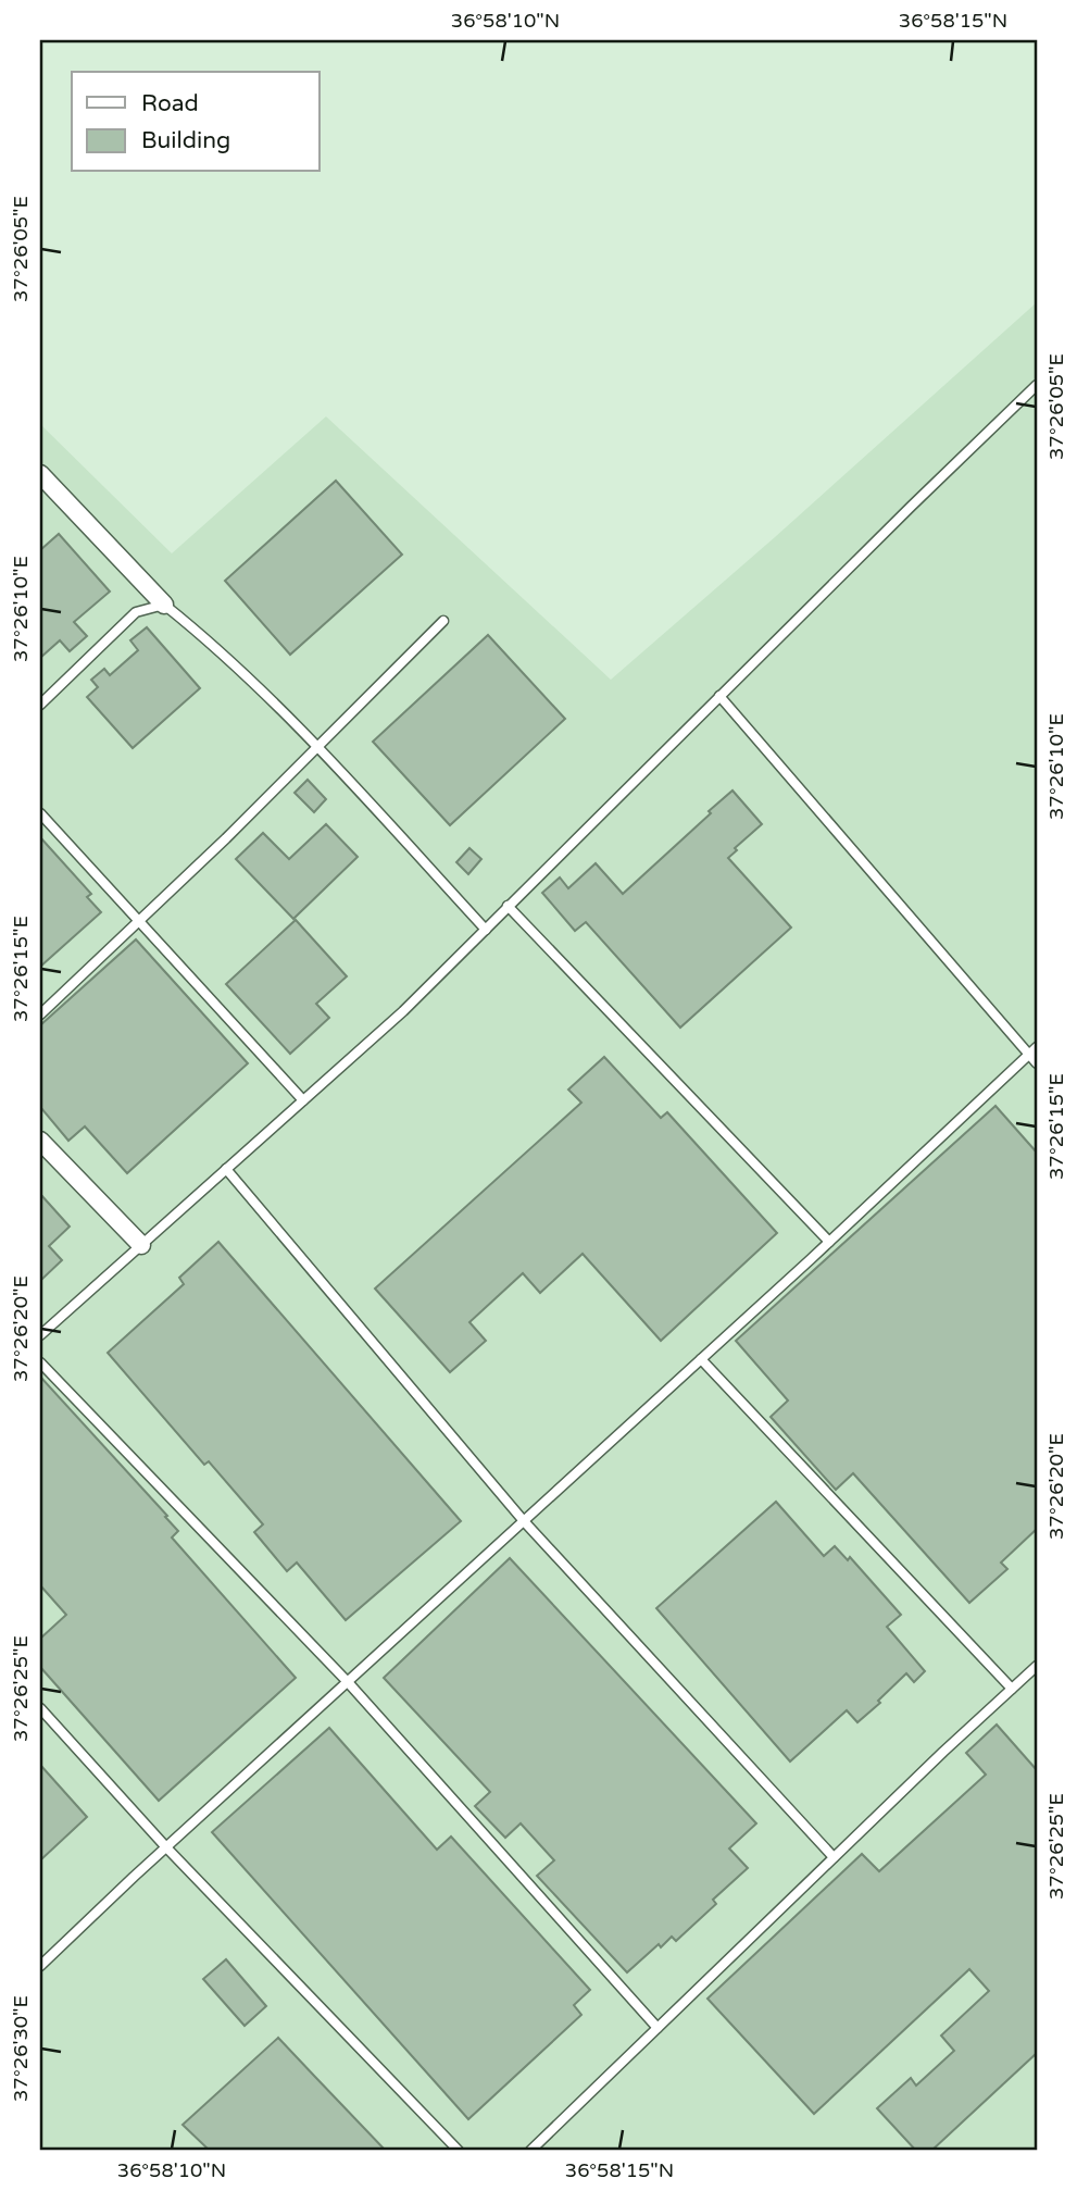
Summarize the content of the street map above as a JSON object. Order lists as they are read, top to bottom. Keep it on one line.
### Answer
{"legend":["Road","Building"],"coordinates":["36°58'10\"N","36°58'15\"N","37°26'05\"E","37°26'10\"E","37°26'15\"E","37°26'20\"E","37°26'25\"E","37°26'30\"E"]}
